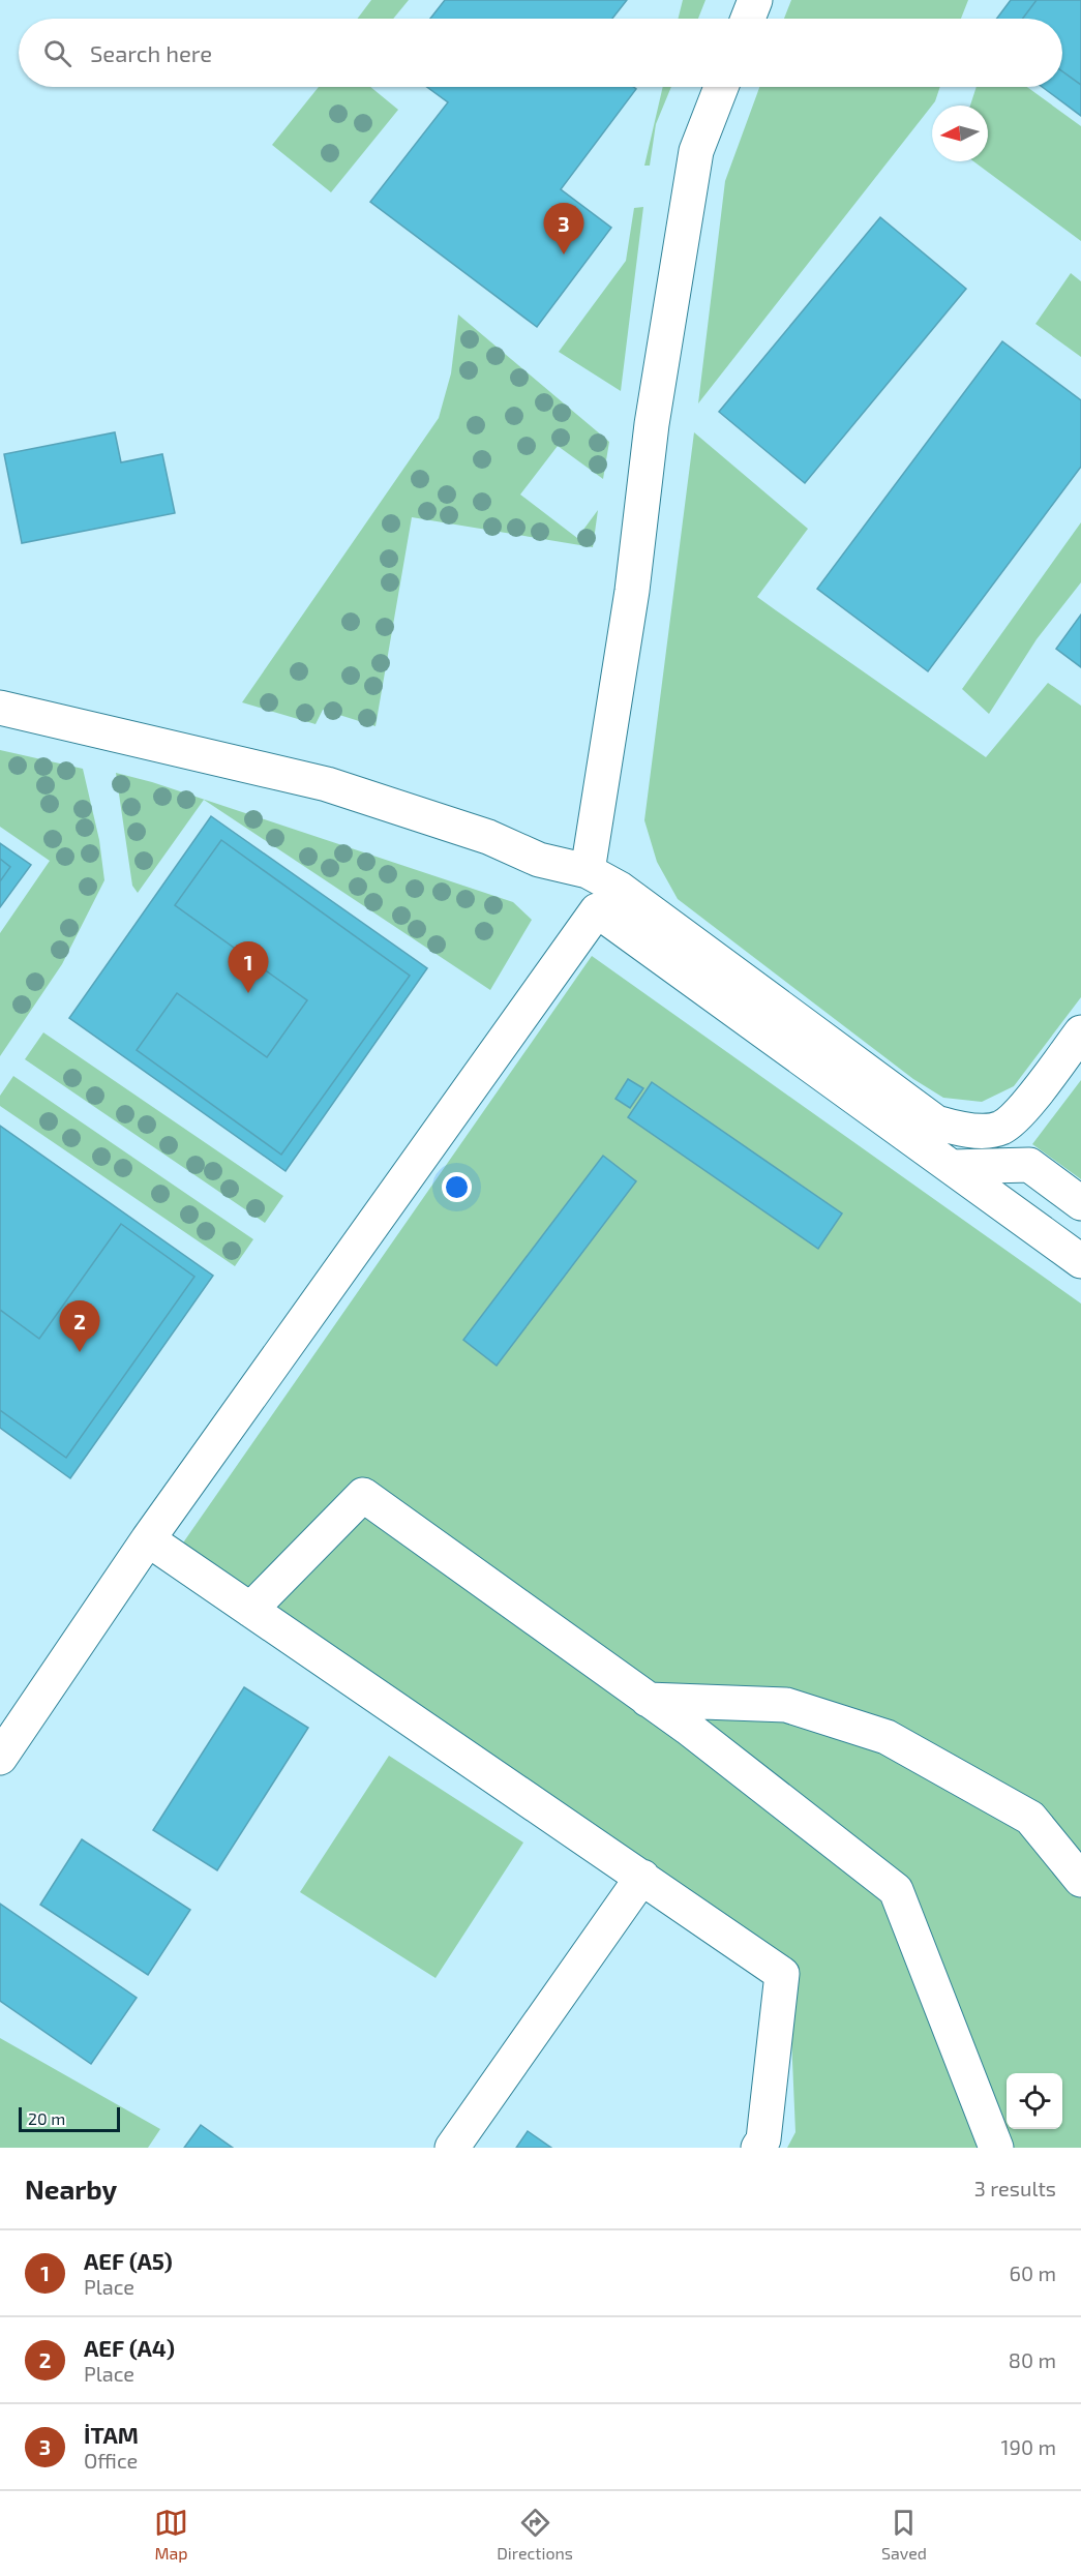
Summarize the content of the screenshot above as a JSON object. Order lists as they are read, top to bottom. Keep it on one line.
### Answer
{"scale_bar":"20 m","north":"left","page":{"search":"Search here","pins":["3","1","2"],"scale":"20 m","heading":["Nearby","3 results"],"list":[{"mark":"1","name":"AEF (A5)","note":"Place","value":"60 m"},{"mark":"2","name":"AEF (A4)","note":"Place","value":"80 m"},{"mark":"3","name":"İTAM","note":"Office","value":"190 m"}],"nav":["Map","Directions","Saved"]}}
